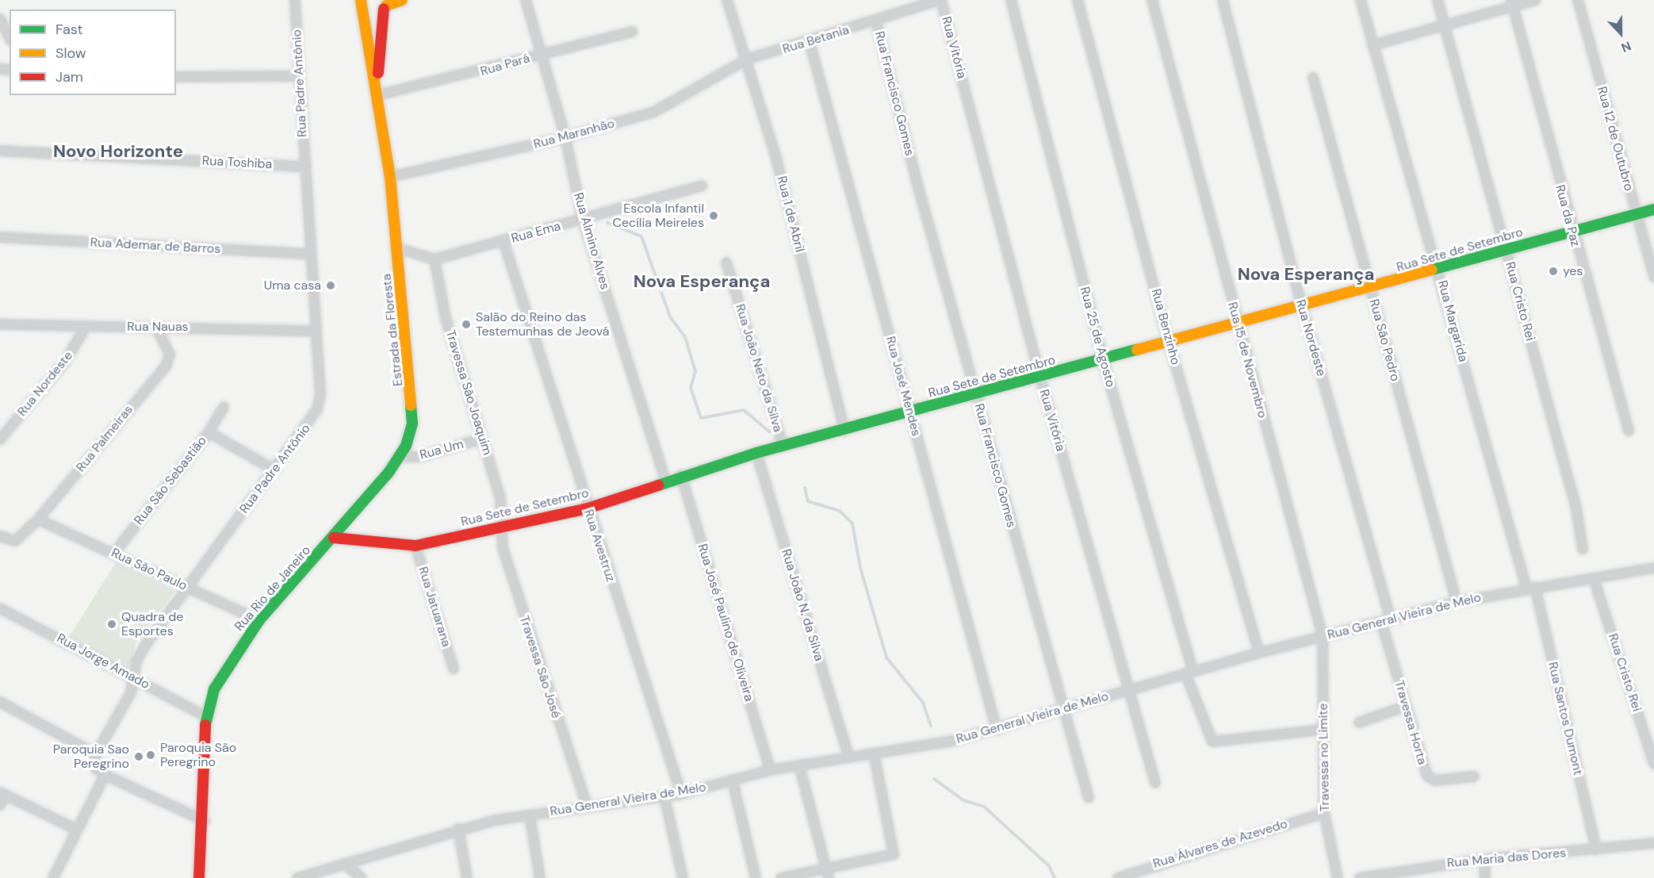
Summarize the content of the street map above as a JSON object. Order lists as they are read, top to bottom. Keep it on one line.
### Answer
{"streets":{"street":["Rua Betania","Rua Vitória","Rua Pará","Rua Padre Antônio","Rua Francisco Gomes","Rua Maranhão","Rua 12 de Outubro","Rua Toshiba","Rua 1 de Abril","Rua da Paz","Rua Ema","Rua Almino Alves","Rua Ademar de Barros","Rua Sete de Setembro","Rua Cristo Rei","Rua Margarida","Rua Nauas","Rua Benzinho","Estrada da Floresta","Rua 25 de Agosto","Rua Nordeste","Rua São Pedro","Rua 15 de Novembro","Rua João Neto da Silva","Rua José Mendes","Travessa São Joaquim","Rua Palmeiras","Rua Um","Rua São Sebastião","Rua Avestruz","Rua São Paulo","Rua Rio de Janeiro","Rua João N. da Silva","Rua Jatuarana","Rua General Vieira de Melo","Rua José Paulino de Oliveira","Rua Jorge Amado","Travessa São José","Rua Santos Dumont","Travessa Horta","Travessa no Limite","Rua Álvares de Azevedo","Rua Maria das Dores"]},"crossings":[["Rua Betania","Rua Vitória"],["Rua Betania","Rua Francisco Gomes"],["Rua Betania","Rua Maranhão"],["Rua Betania","Rua 1 de Abril"],["Rua Betania","Rua José Mendes"],["Rua Vitória","Rua Sete de Setembro"],["Rua Vitória","Rua General Vieira de Melo"],["Rua Pará","Rua Almino Alves"],["Rua Pará","Estrada da Floresta"],["Rua Padre Antônio","Rua Toshiba"],["Rua Padre Antônio","Rua Ademar de Barros"],["Rua Padre Antônio","Rua Nauas"],["Rua Padre Antônio","Rua São Paulo"],["Rua Padre Antônio","Rua Jorge Amado"],["Rua Francisco Gomes","Rua Sete de Setembro"],["Rua Francisco Gomes","Rua General Vieira de Melo"],["Rua Maranhão","Rua 1 de Abril"],["Rua Maranhão","Rua Almino Alves"],["Rua Maranhão","Estrada da Floresta"],["Rua 12 de Outubro","Rua Sete de Setembro"],["Rua 1 de Abril","Rua Sete de Setembro"],["Rua da Paz","Rua Sete de Setembro"],["Rua Ema","Rua Almino Alves"],["Rua Ema","Travessa São Joaquim"],["Rua Ema","Rua Avestruz"],["Rua Almino Alves","Rua Sete de Setembro"],["Rua Sete de Setembro","Rua Cristo Rei"],["Rua Sete de Setembro","Rua Margarida"],["Rua Sete de Setembro","Rua Benzinho"],["Rua Sete de Setembro","Estrada da Floresta"],["Rua Sete de Setembro","Rua 25 de Agosto"],["Rua Sete de Setembro","Rua Nordeste"],["Rua Sete de Setembro","Rua São Pedro"],["Rua Sete de Setembro","Rua 15 de Novembro"],["Rua Sete de Setembro","Rua João Neto da Silva"],["Rua Sete de Setembro","Rua José Mendes"],["Rua Sete de Setembro","Travessa São Joaquim"],["Rua Sete de Setembro","Rua Avestruz"],["Rua Sete de Setembro","Rua Rio de Janeiro"],["Rua Sete de Setembro","Rua João N. da Silva"],["Rua Sete de Setembro","Rua Jatuarana"],["Rua Sete de Setembro","Rua José Paulino de Oliveira"],["Rua Sete de Setembro","Travessa São José"],["Rua Cristo Rei","Rua General Vieira de Melo"],["Rua Margarida","Rua General Vieira de Melo"],["Rua Margarida","Rua Santos Dumont"],["Rua Nauas","Rua Nordeste"],["Rua Nauas","Rua Palmeiras"],["Rua Benzinho","Rua General Vieira de Melo"],["Estrada da Floresta","Rua Um"],["Estrada da Floresta","Rua Rio de Janeiro"],["Rua 25 de Agosto","Rua General Vieira de Melo"],["Rua 25 de Agosto","Travessa no Limite"],["Rua Nordeste","Rua General Vieira de Melo"],["Rua Nordeste","Travessa Horta"],["Rua São Pedro","Rua General Vieira de Melo"],["Rua 15 de Novembro","Rua General Vieira de Melo"],["Rua 15 de Novembro","Travessa no Limite"],["Rua José Mendes","Rua General Vieira de Melo"],["Travessa São Joaquim","Rua Um"],["Travessa São Joaquim","Travessa São José"],["Rua Palmeiras","Rua São Paulo"],["Rua São Sebastião","Rua São Paulo"],["Rua Avestruz","Rua General Vieira de Melo"],["Rua São Paulo","Rua Rio de Janeiro"],["Rua Rio de Janeiro","Rua Jorge Amado"],["Rua João N. da Silva","Rua General Vieira de Melo"],["Rua General Vieira de Melo","Rua José Paulino de Oliveira"],["Rua General Vieira de Melo","Travessa São José"],["Rua General Vieira de Melo","Rua Santos Dumont"],["Rua General Vieira de Melo","Travessa Horta"],["Rua General Vieira de Melo","Travessa no Limite"],["Rua Santos Dumont","Rua Maria das Dores"],["Travessa no Limite","Rua Álvares de Azevedo"]],"districts":["Novo Horizonte","Nova Esperança","Nova Esperança"],"places":["Escola Infantil Cecília Meireles","yes","Uma casa","Salão do Reino das Testemunhas de Jeová","Quadra de Esportes","Paroquia São Peregrino","Paroquia Sao Peregrino"],"legend":["Fast","Slow","Jam"],"north":"bottom"}
